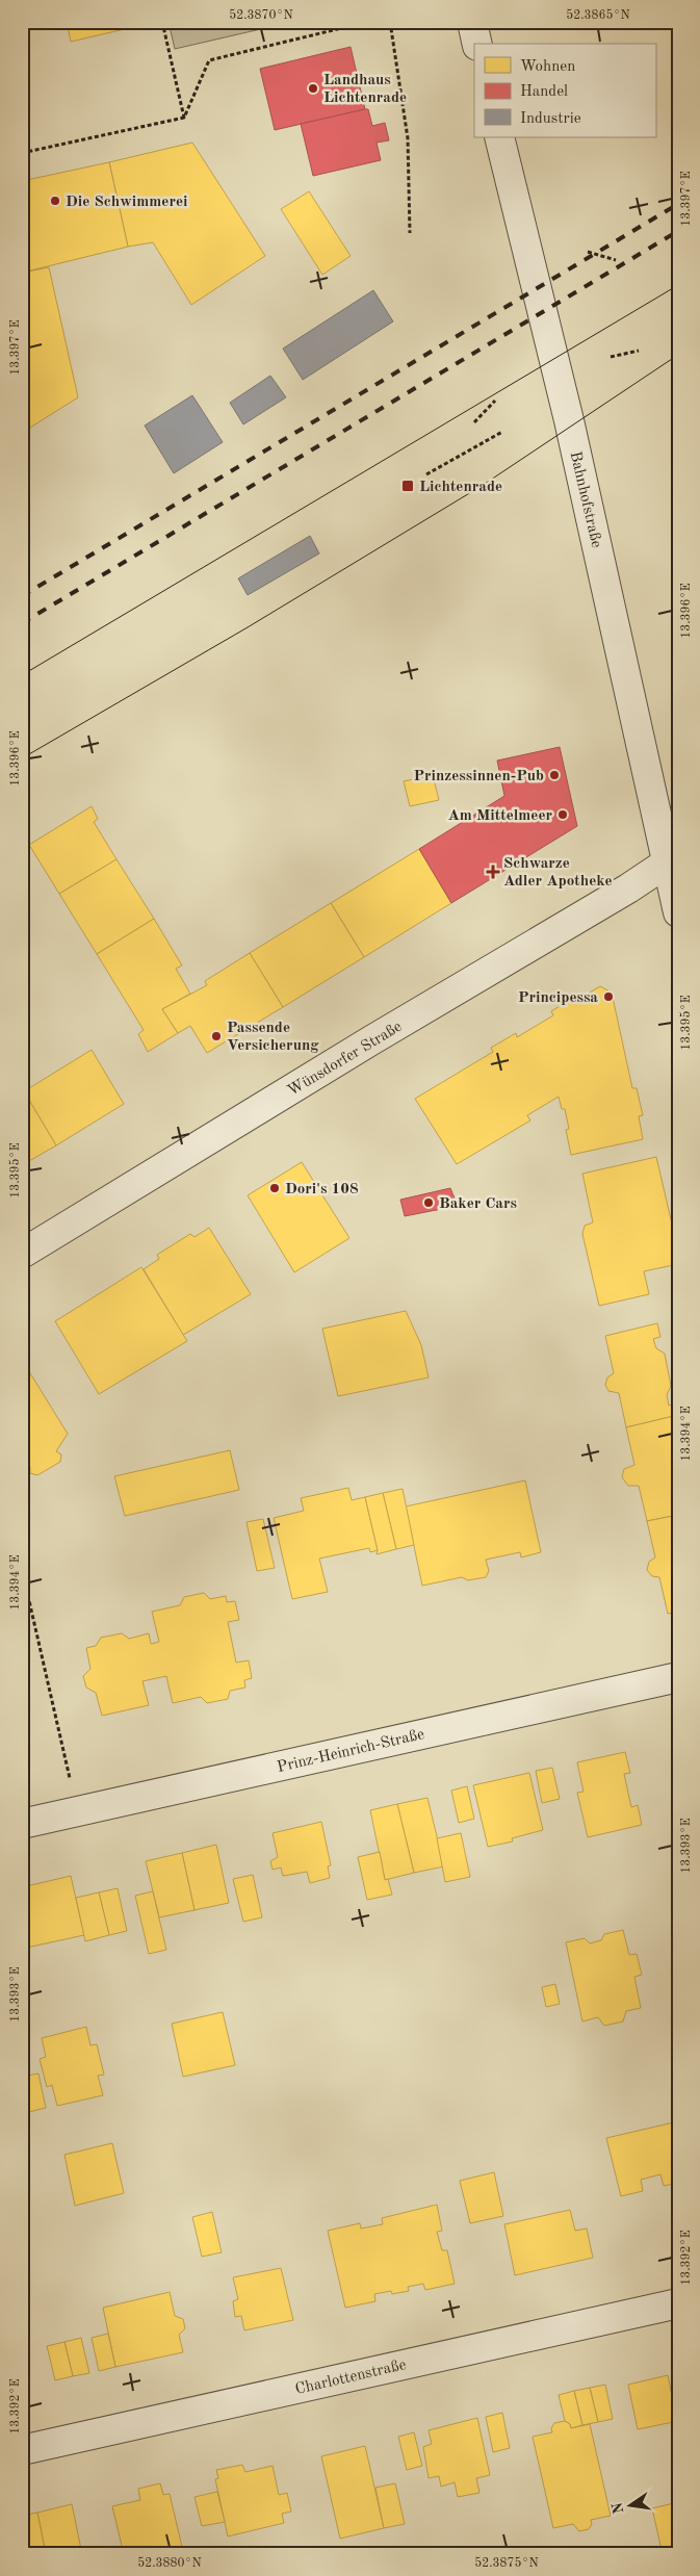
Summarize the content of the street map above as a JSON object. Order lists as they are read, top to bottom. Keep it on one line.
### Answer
{"streets":{"street":["Bahnhofstraße","Wünsdorfer Straße","Prinz-Heinrich-Straße","Charlottenstraße"]},"crossings":[["Bahnhofstraße","Wünsdorfer Straße"]],"places":{"other":["Landhaus Lichtenrade","Die Schwimmerei","Prinzessinnen-Pub","Am Mittelmeer","Principessa","Passende Versicherung","Dori's 108","Baker Cars"],"transit":["Lichtenrade"],"health":["Schwarze Adler Apotheke"]},"legend":["Wohnen","Handel","Industrie"],"north":"left","coordinates":["52.3870°N","52.3865°N","13.397°E","13.396°E","13.395°E","13.394°E","13.393°E","13.392°E","52.3880°N","52.3875°N"]}
